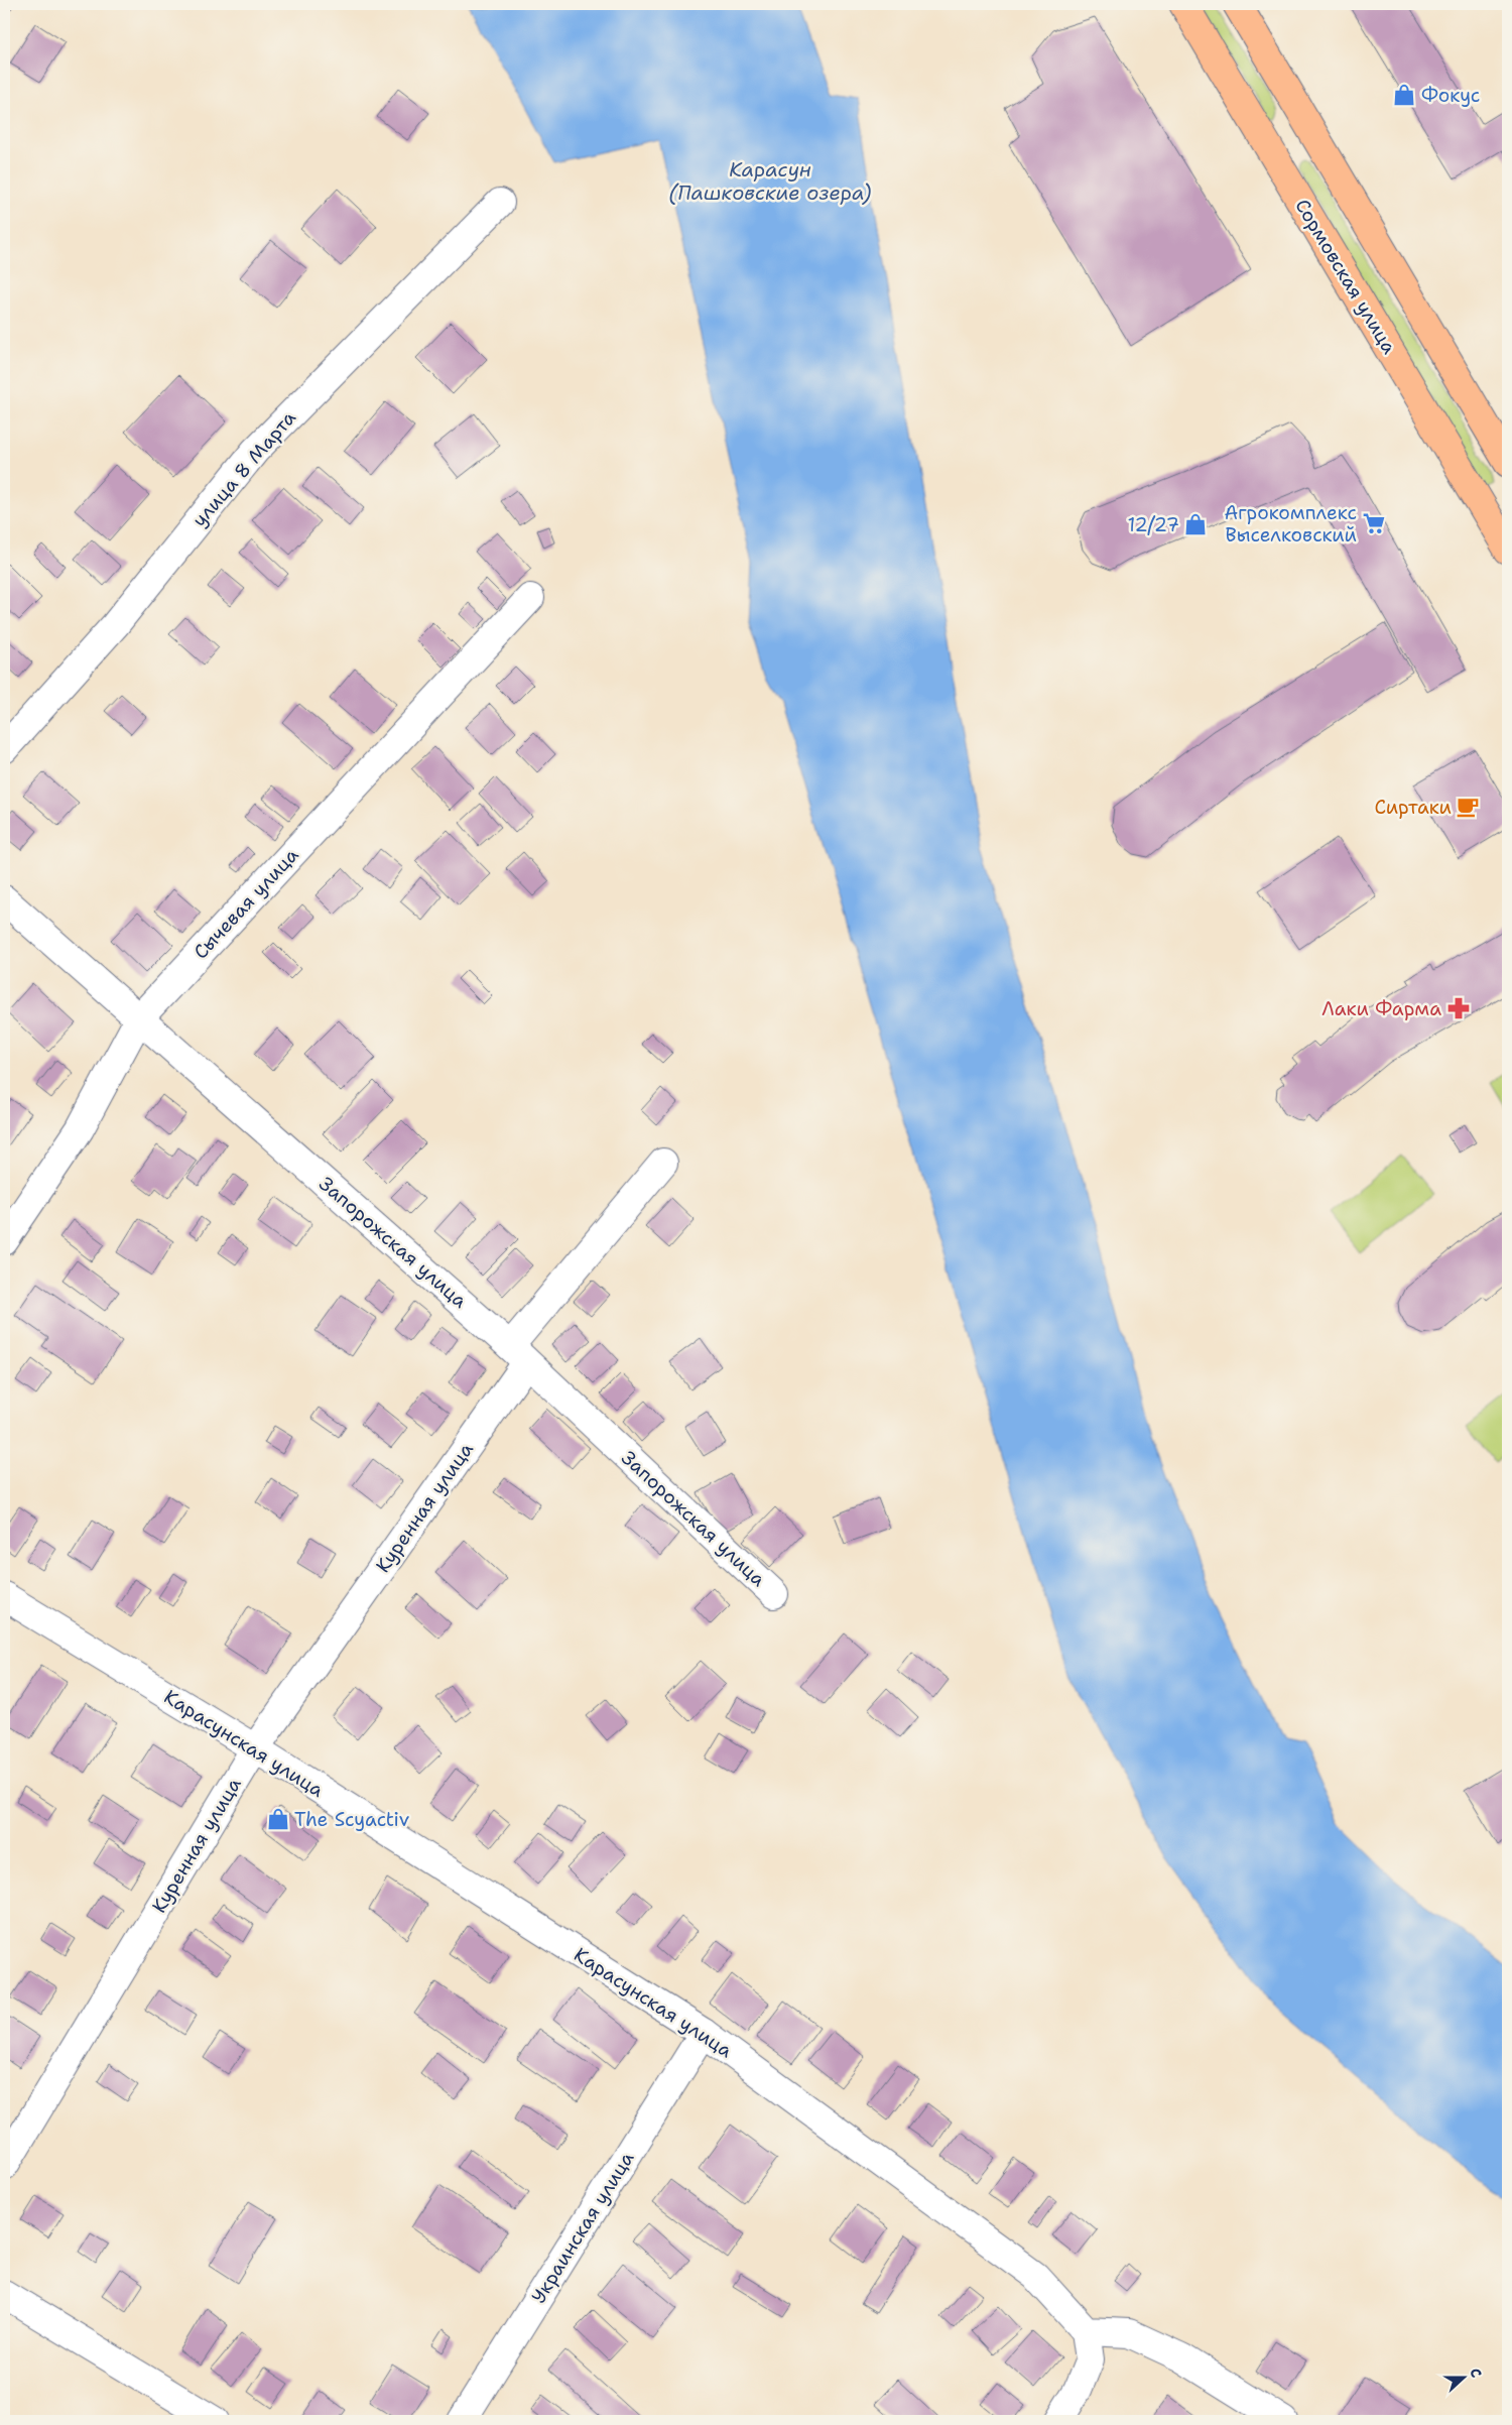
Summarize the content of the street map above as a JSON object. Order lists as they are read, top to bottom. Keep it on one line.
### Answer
{"streets":{"main road":["Сормовская улица"],"street":["улица 8 Марта","Сычевая улица","Запорожская улица","Куренная улица","Карасунская улица","Украинская улица"]},"crossings":[["Сычевая улица","Запорожская улица"],["Запорожская улица","Куренная улица"],["Куренная улица","Карасунская улица"],["Карасунская улица","Украинская улица"]],"water":["Карасун (Пашковские озера)"],"places":{"shop":["Фокус","12/27","The Scyactiv"],"supermarket":["Агрокомплекс Выселковский"],"cafe":["Сиртаки"],"pharmacy":["Лаки Фарма"]},"north":"right"}
